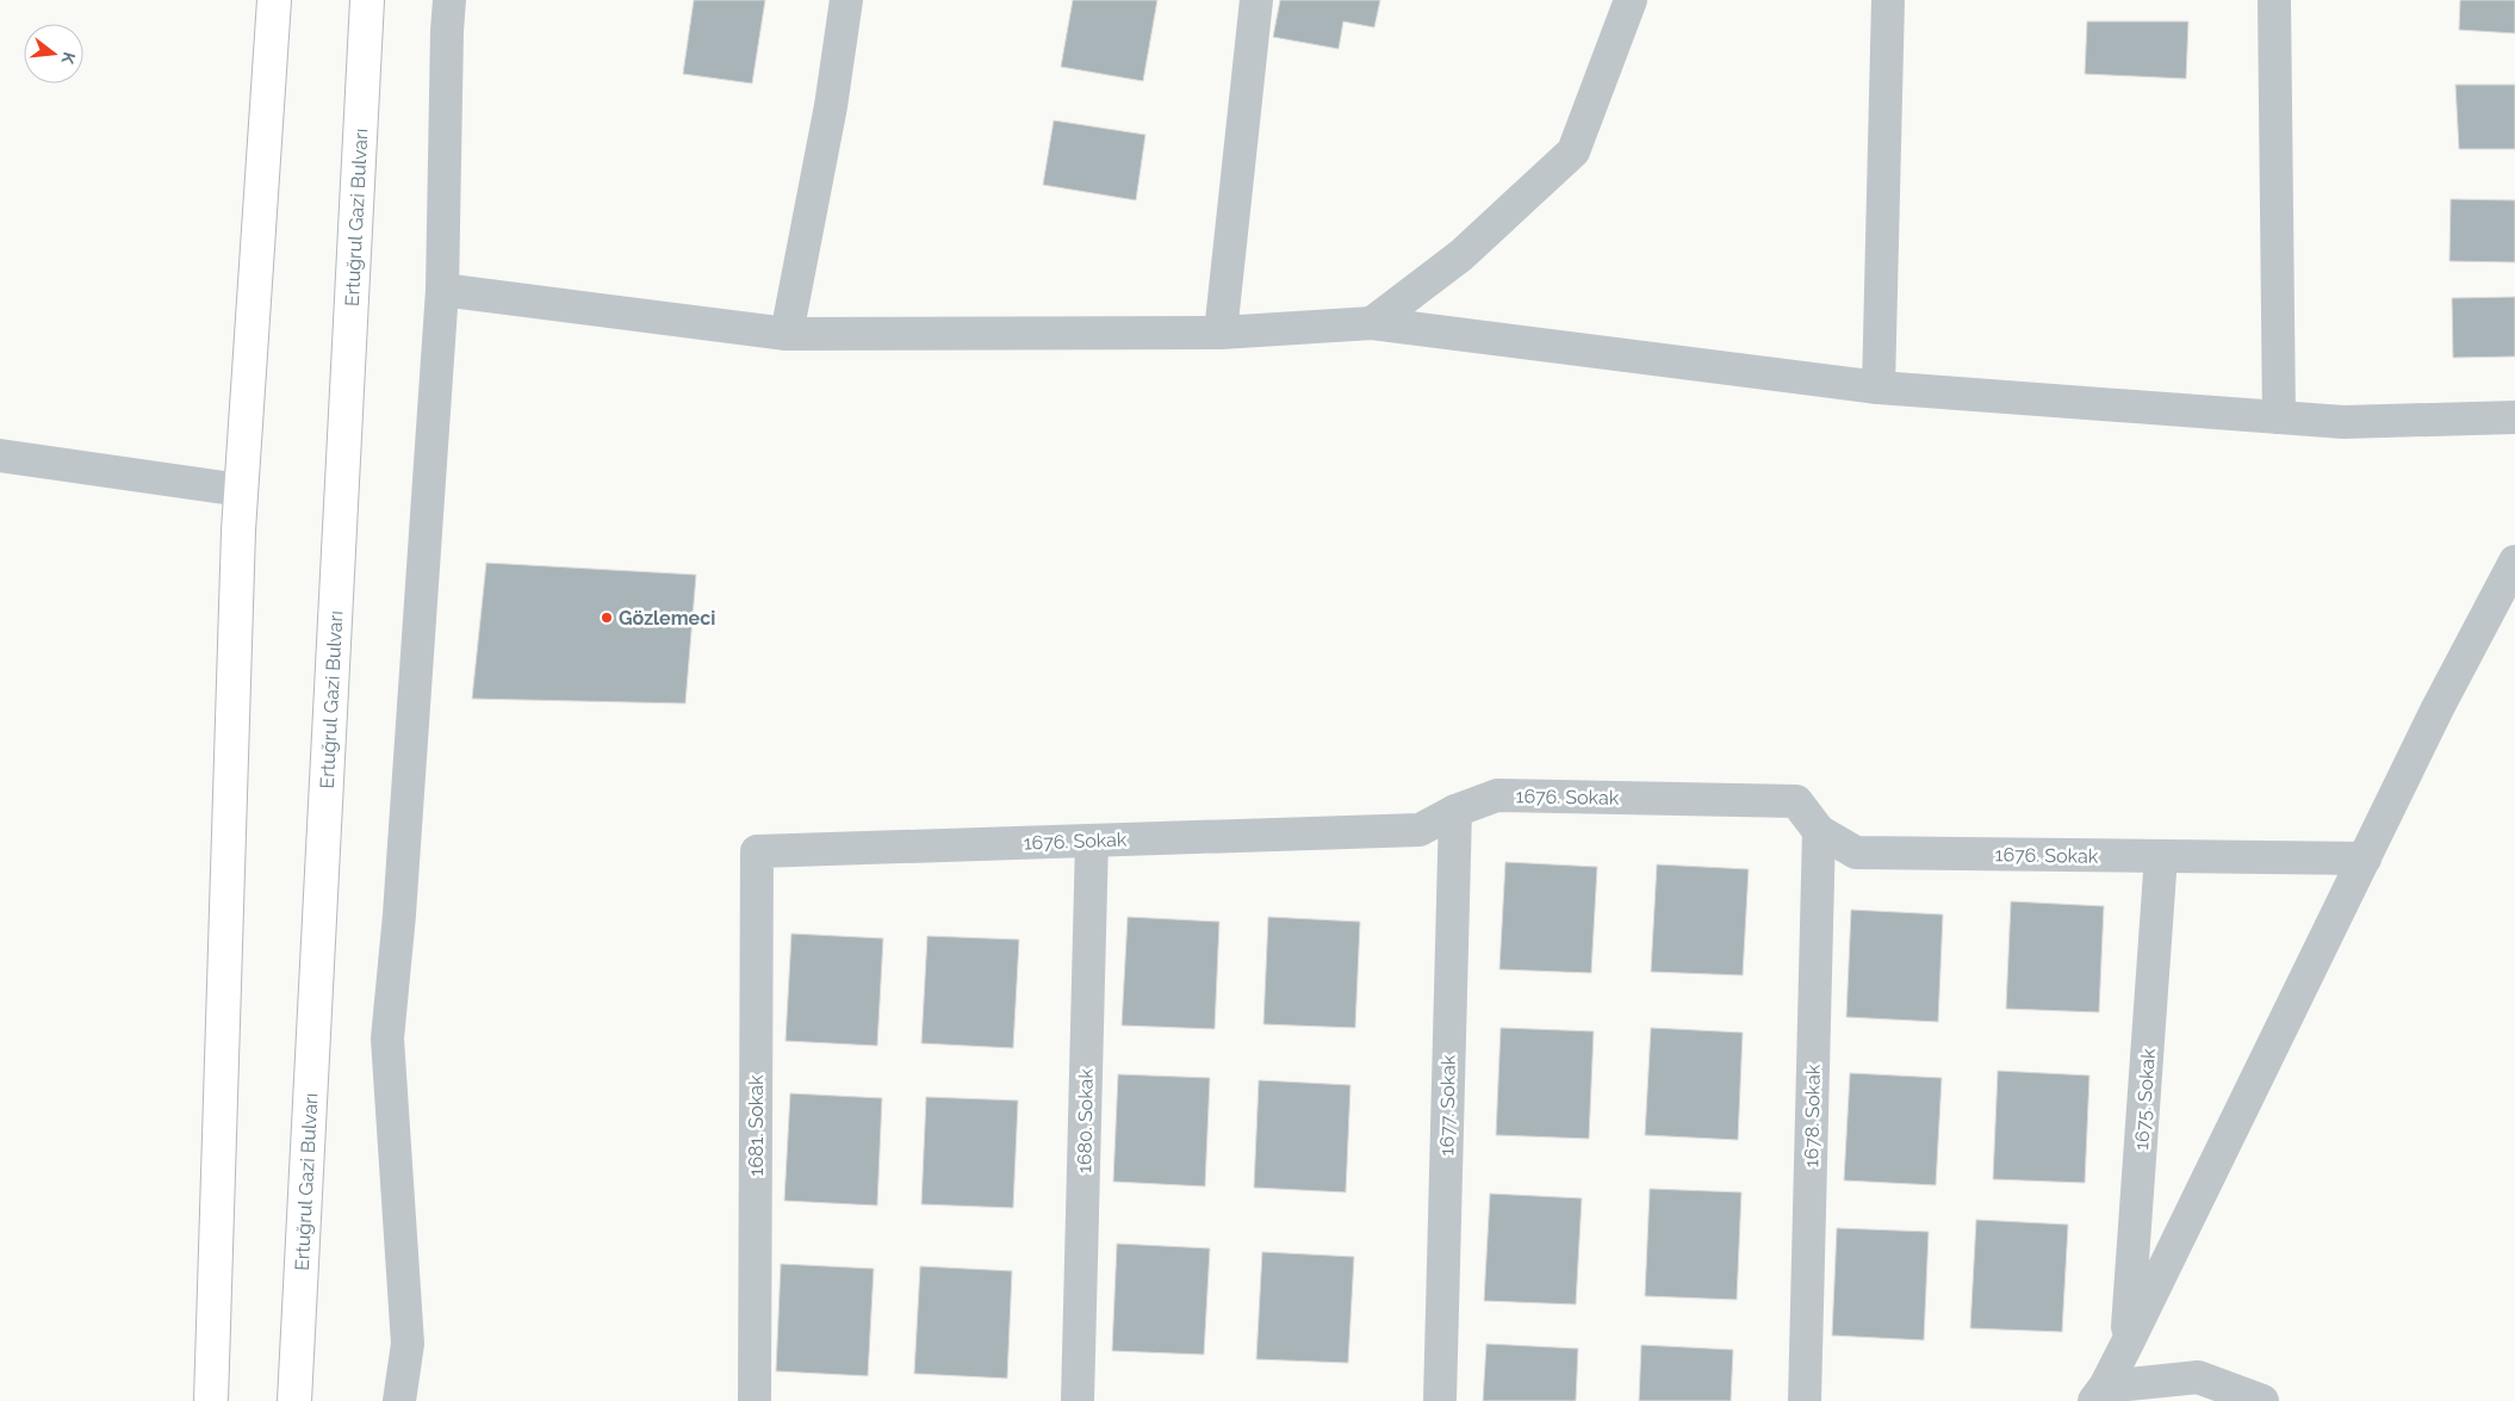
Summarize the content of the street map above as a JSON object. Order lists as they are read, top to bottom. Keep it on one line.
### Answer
{"streets":{"main road":["Ertuğrul Gazi Bulvarı"],"street":["1676. Sokak","1675. Sokak","1677. Sokak","1678. Sokak","1680. Sokak","1681. Sokak"]},"crossings":[["1676. Sokak","1675. Sokak"],["1676. Sokak","1677. Sokak"],["1676. Sokak","1678. Sokak"],["1676. Sokak","1680. Sokak"],["1676. Sokak","1681. Sokak"]],"places":["Gözlemeci"],"north":"right"}
